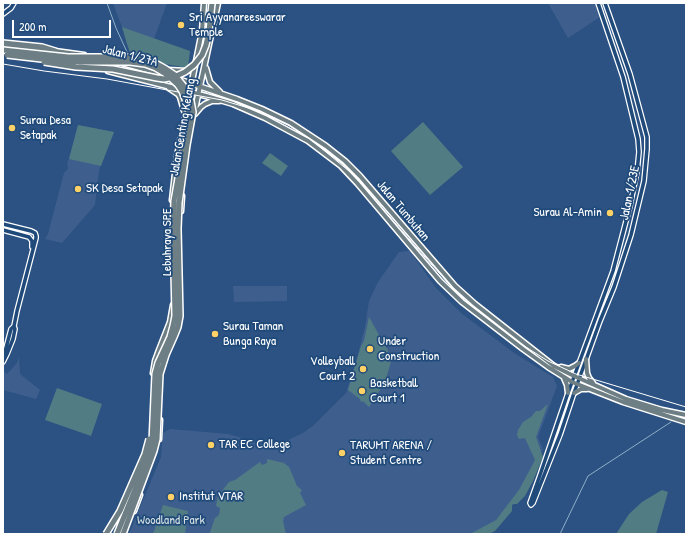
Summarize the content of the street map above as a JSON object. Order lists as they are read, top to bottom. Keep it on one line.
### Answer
{"streets":{"highway":["Lebuhraya SPE"],"main road":["Jalan 1/27A","Jalan Genting Kelang","Jalan Tumbuhan"],"street":["Jalan 1/23E"]},"crossings":[["Jalan 1/27A","Jalan Genting Kelang"],["Jalan 1/27A","Jalan Tumbuhan"],["Jalan 1/27A","Lebuhraya SPE"],["Jalan Genting Kelang","Jalan Tumbuhan"],["Jalan Genting Kelang","Lebuhraya SPE"],["Jalan 1/23E","Jalan Tumbuhan"]],"parks":["Woodland Park"],"places":["Sri Ayyanareeswarar Temple","Surau Desa Setapak","SK Desa Setapak","Surau Al-Amin","Surau Taman Bunga Raya","Under Construction","Volleyball Court 2","Basketball Court 1","TAR EC College","TARUMT ARENA / Student Centre","Institut VTAR"],"scale_bar":"200 m"}
